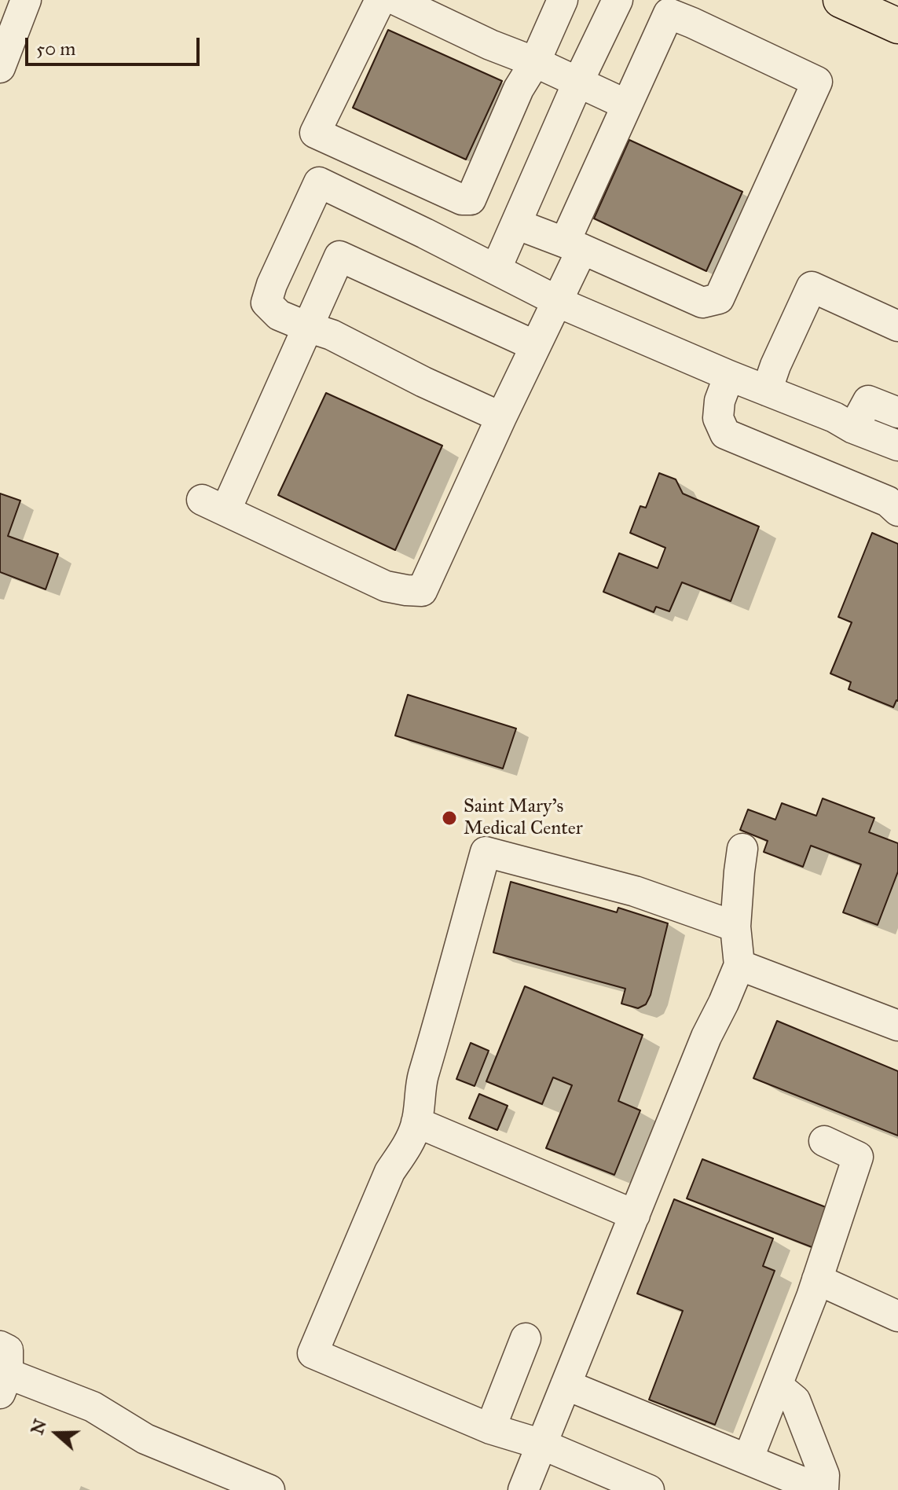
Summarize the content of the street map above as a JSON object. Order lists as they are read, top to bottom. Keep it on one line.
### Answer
{"places":["Saint Mary's Medical Center"],"scale_bar":"50 m","north":"left"}
